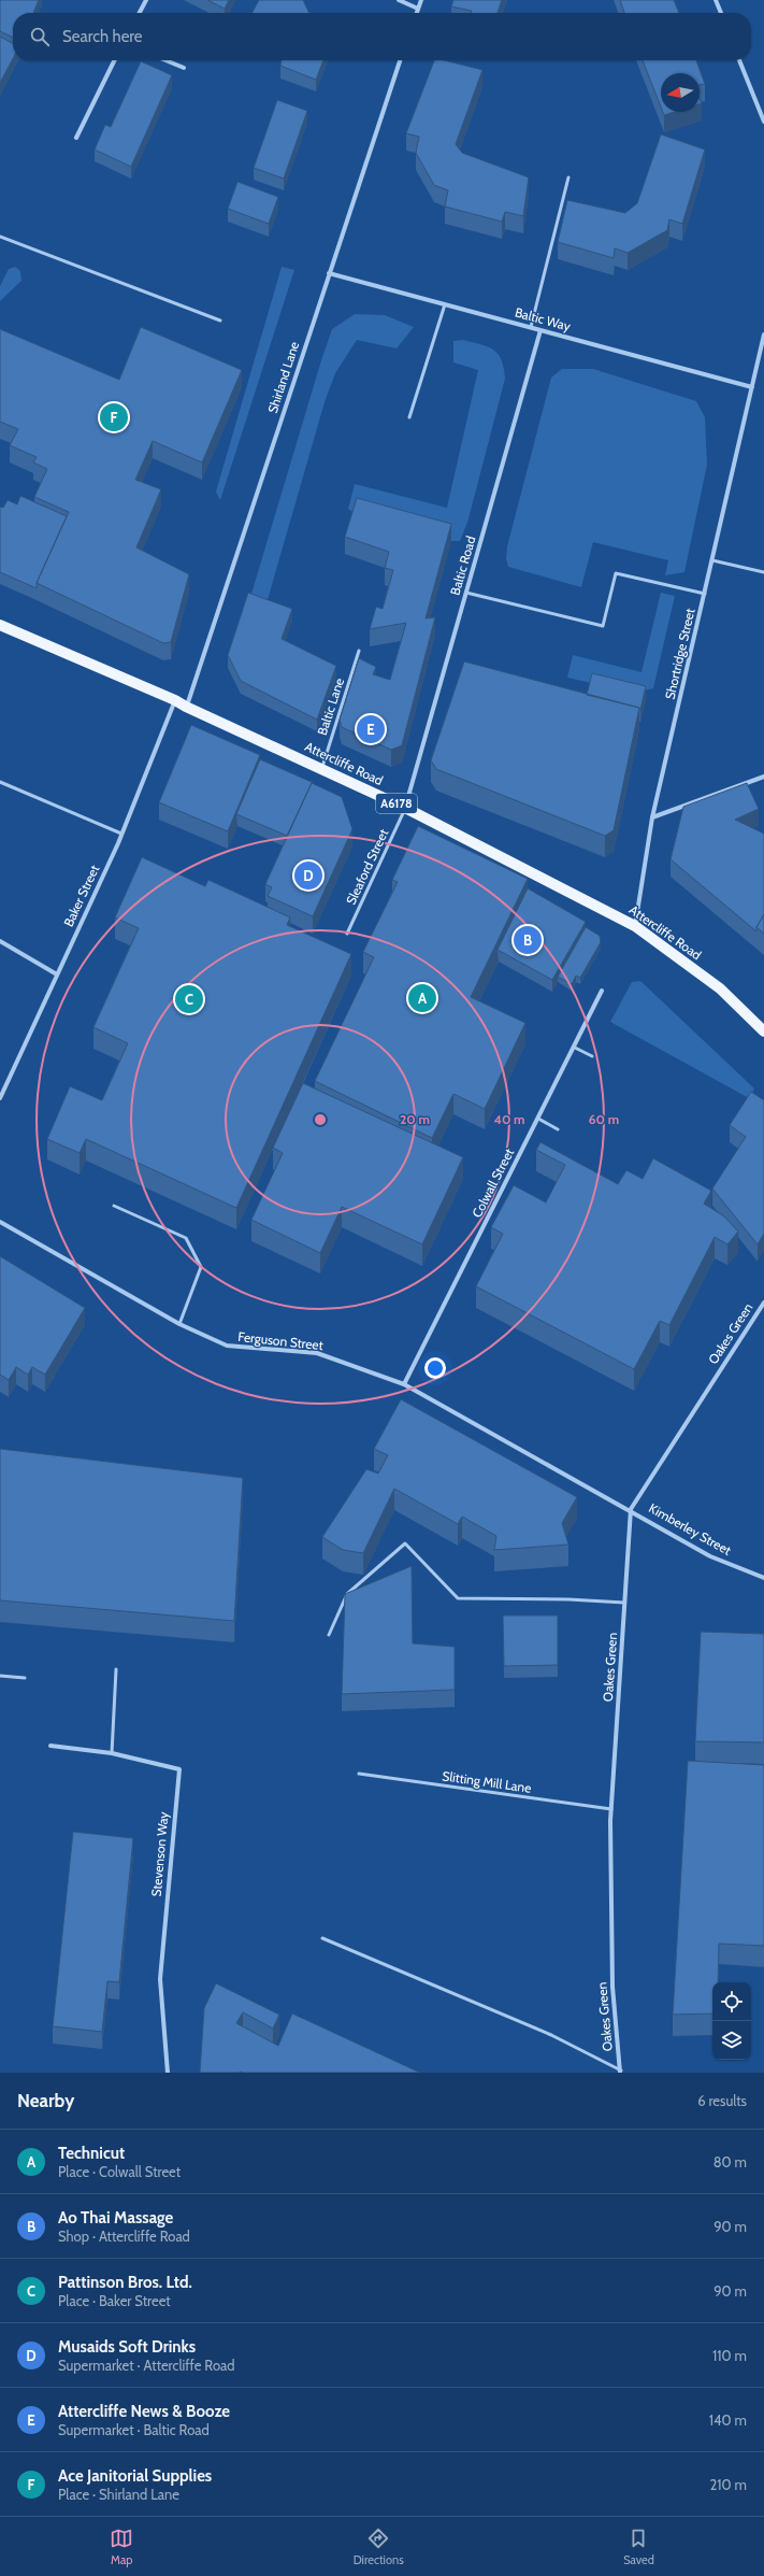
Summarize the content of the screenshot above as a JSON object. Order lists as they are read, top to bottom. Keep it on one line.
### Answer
{"streets":{"main road":["Attercliffe Road","A6178"],"street":["Baltic Way","Shirland Lane","Baltic Road","Shortridge Street","Baker Street","Colwall Street","Oakes Green","Ferguson Street","Kimberley Street","Stevenson Way"],"lane":["Baltic Lane","Sleaford Street","Slitting Mill Lane"]},"crossings":[["Baltic Way","Shirland Lane"],["Baltic Way","Baltic Road"],["Baltic Way","Shortridge Street"],["Shirland Lane","Attercliffe Road"],["Baltic Road","Attercliffe Road"],["Baltic Road","Sleaford Street"],["Shortridge Street","Attercliffe Road"],["Baltic Lane","Attercliffe Road"],["Attercliffe Road","Sleaford Street"],["Attercliffe Road","Baker Street"],["Colwall Street","Ferguson Street"],["Oakes Green","Ferguson Street"],["Oakes Green","Kimberley Street"],["Oakes Green","Slitting Mill Lane"],["Ferguson Street","Kimberley Street"]],"north":"left","page":{"search":"Search here","pins":["F","E","D","B","A","C"],"heading":["Nearby","6 results"],"list":[{"mark":"A","name":"Technicut","note":"Place · Colwall Street","value":"80 m"},{"mark":"B","name":"Ao Thai Massage","note":"Shop · Attercliffe Road","value":"90 m"},{"mark":"C","name":"Pattinson Bros. Ltd.","note":"Place · Baker Street","value":"90 m"},{"mark":"D","name":"Musaids Soft Drinks","note":"Supermarket · Attercliffe Road","value":"110 m"},{"mark":"E","name":"Attercliffe News & Booze","note":"Supermarket · Baltic Road","value":"140 m"},{"mark":"F","name":"Ace Janitorial Supplies","note":"Place · Shirland Lane","value":"210 m"}],"nav":["Map","Directions","Saved"]},"rings":["20 m","40 m","60 m"]}
